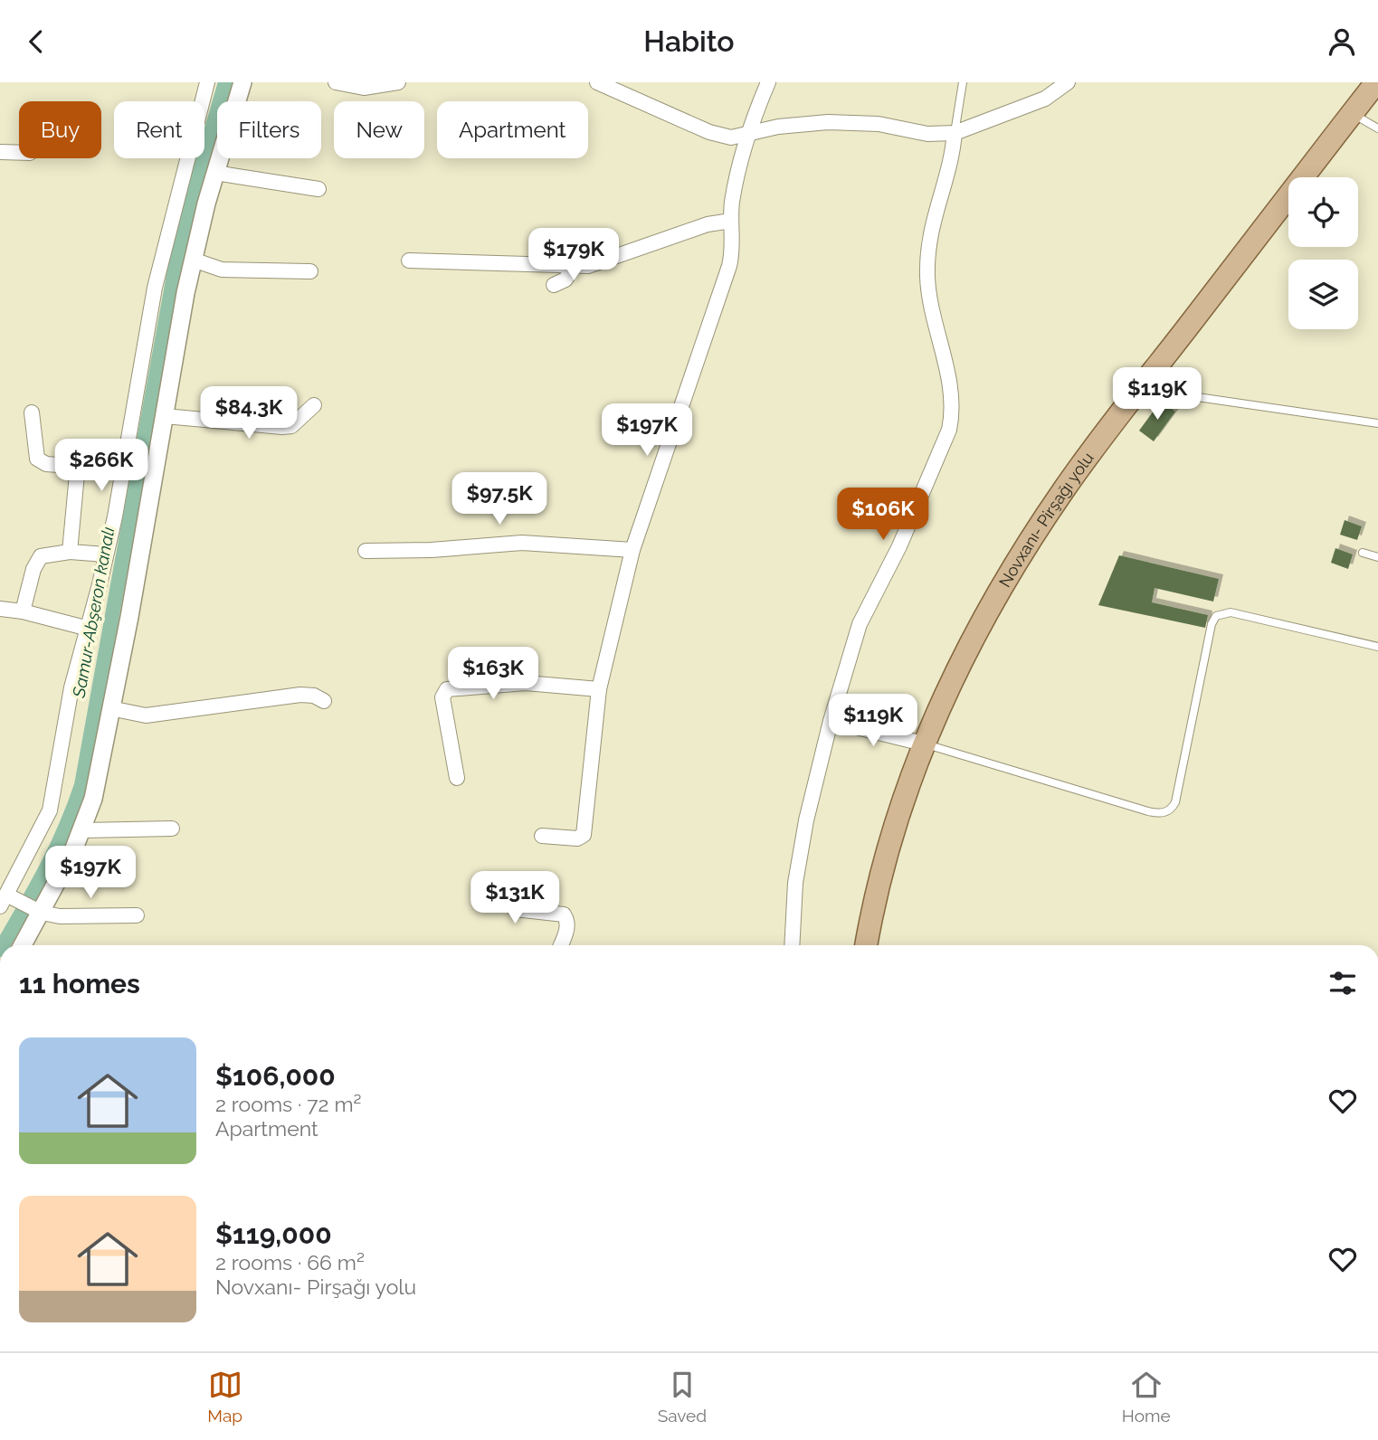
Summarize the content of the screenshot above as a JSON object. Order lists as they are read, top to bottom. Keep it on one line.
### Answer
{"streets":{"main road":["Novxanı- Pirşağı yolu"]},"water":["Samur-Abşeron kanalı"],"page":{"header":"Habito","chip":["Buy","Rent","Filters","New","Apartment"],"price":["$179K","$119K","$84.3K","$197K","$266K","$97.5K","$106K","$163K","$119K","$197K","$131K"],"heading":"11 homes","list":[{"name":"$106,000","note":"2 rooms · 72 m² · Apartment"},{"name":"$119,000","note":"2 rooms · 66 m² · Novxanı- Pirşağı yolu"}],"tabs":["Map","Saved","Home"]}}
